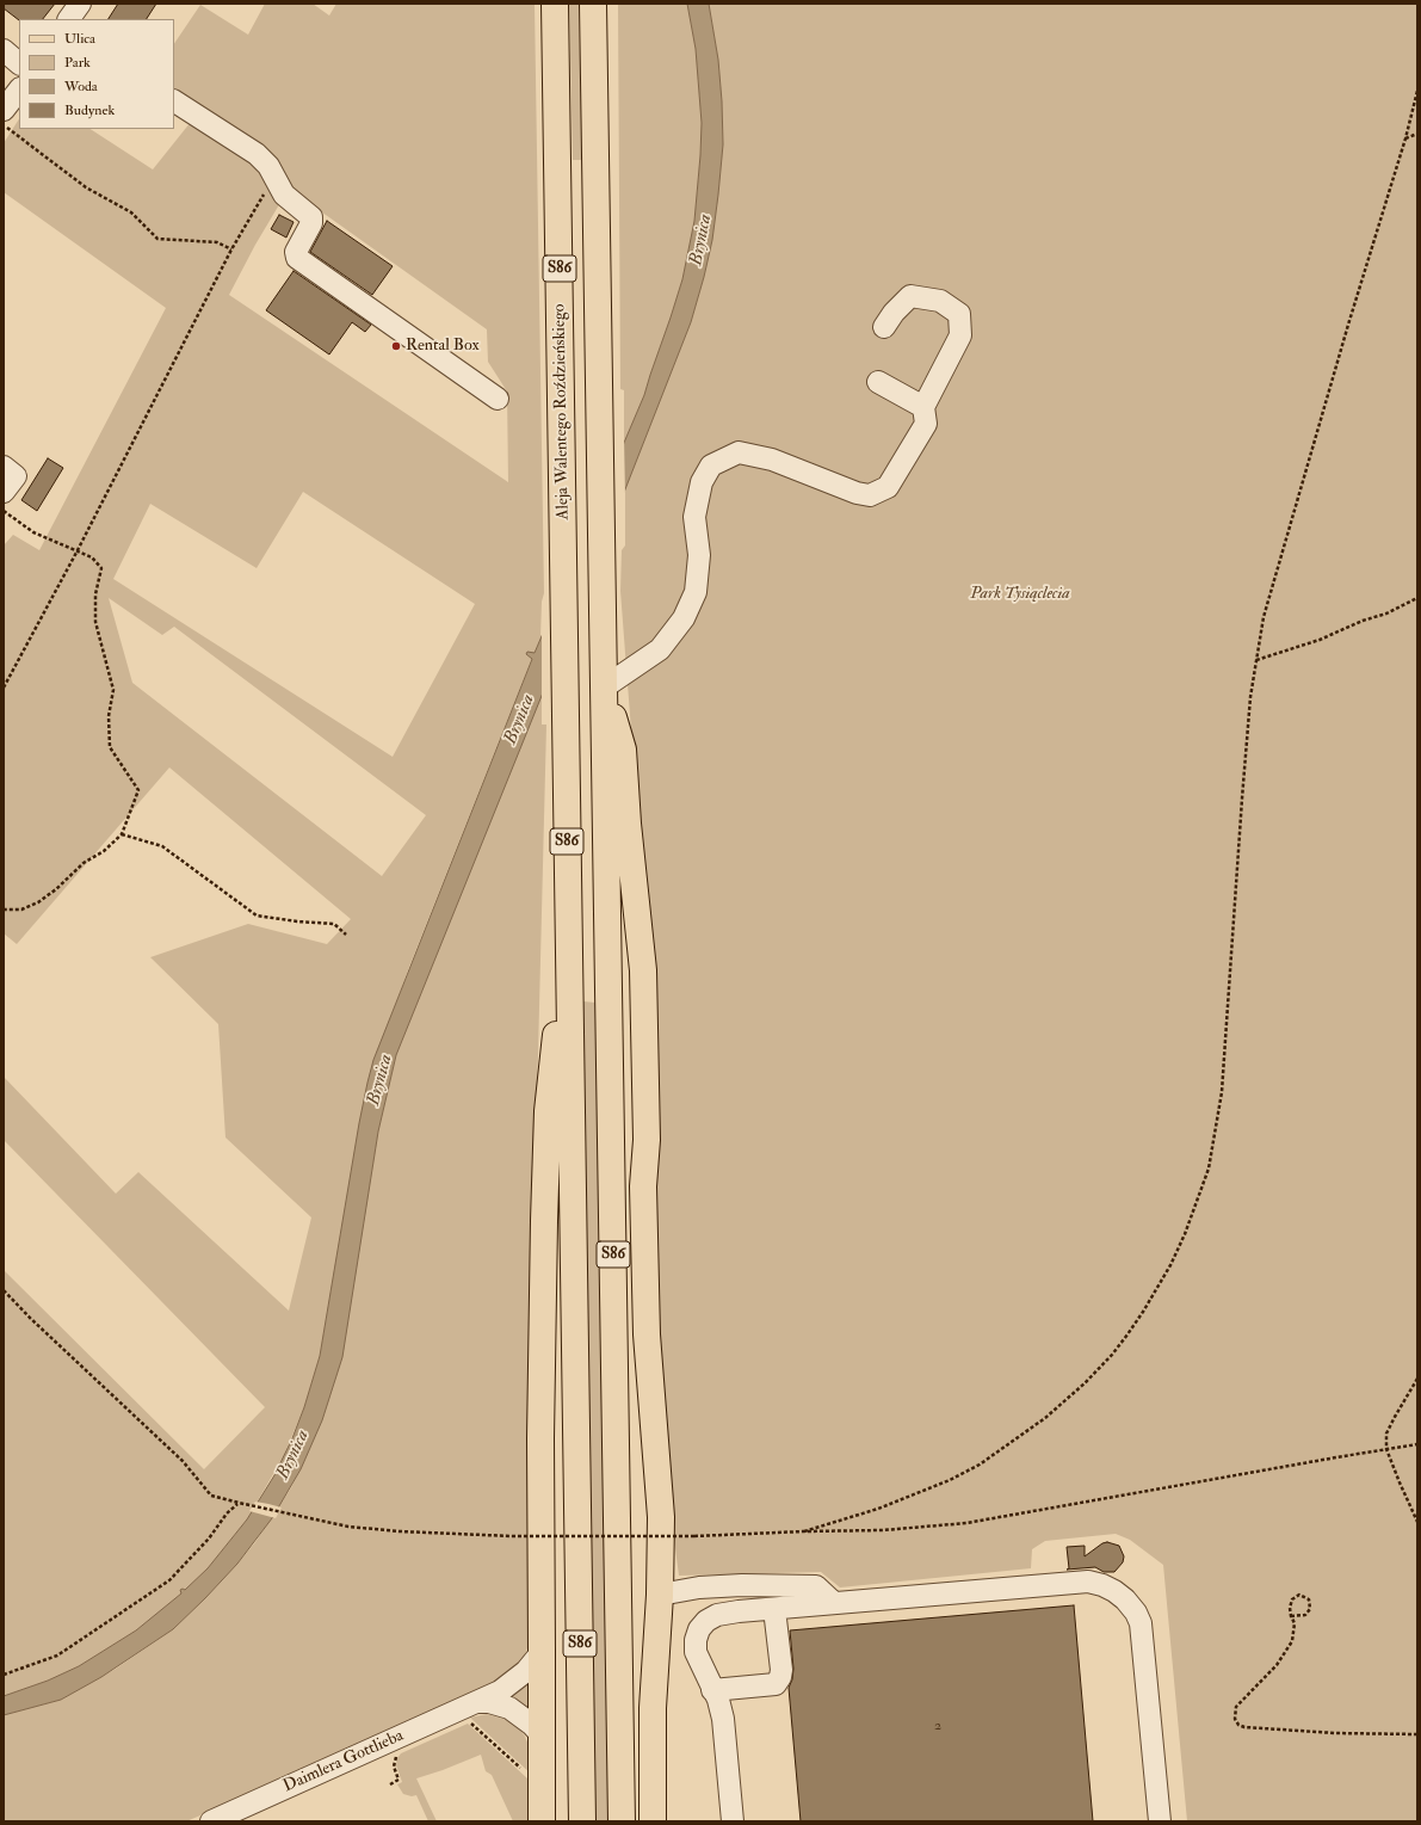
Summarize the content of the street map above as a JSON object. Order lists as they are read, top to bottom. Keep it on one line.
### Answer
{"streets":{"main road":["S86","Aleja Walentego Roździeńskiego"],"street":["Daimlera Gottlieba"]},"crossings":[["S86","Aleja Walentego Roździeńskiego"]],"water":["Brynica"],"parks":["Park Tysiąclecia"],"places":["Rental Box"],"house_numbers":["2"],"legend":["Ulica","Park","Woda","Budynek"]}
